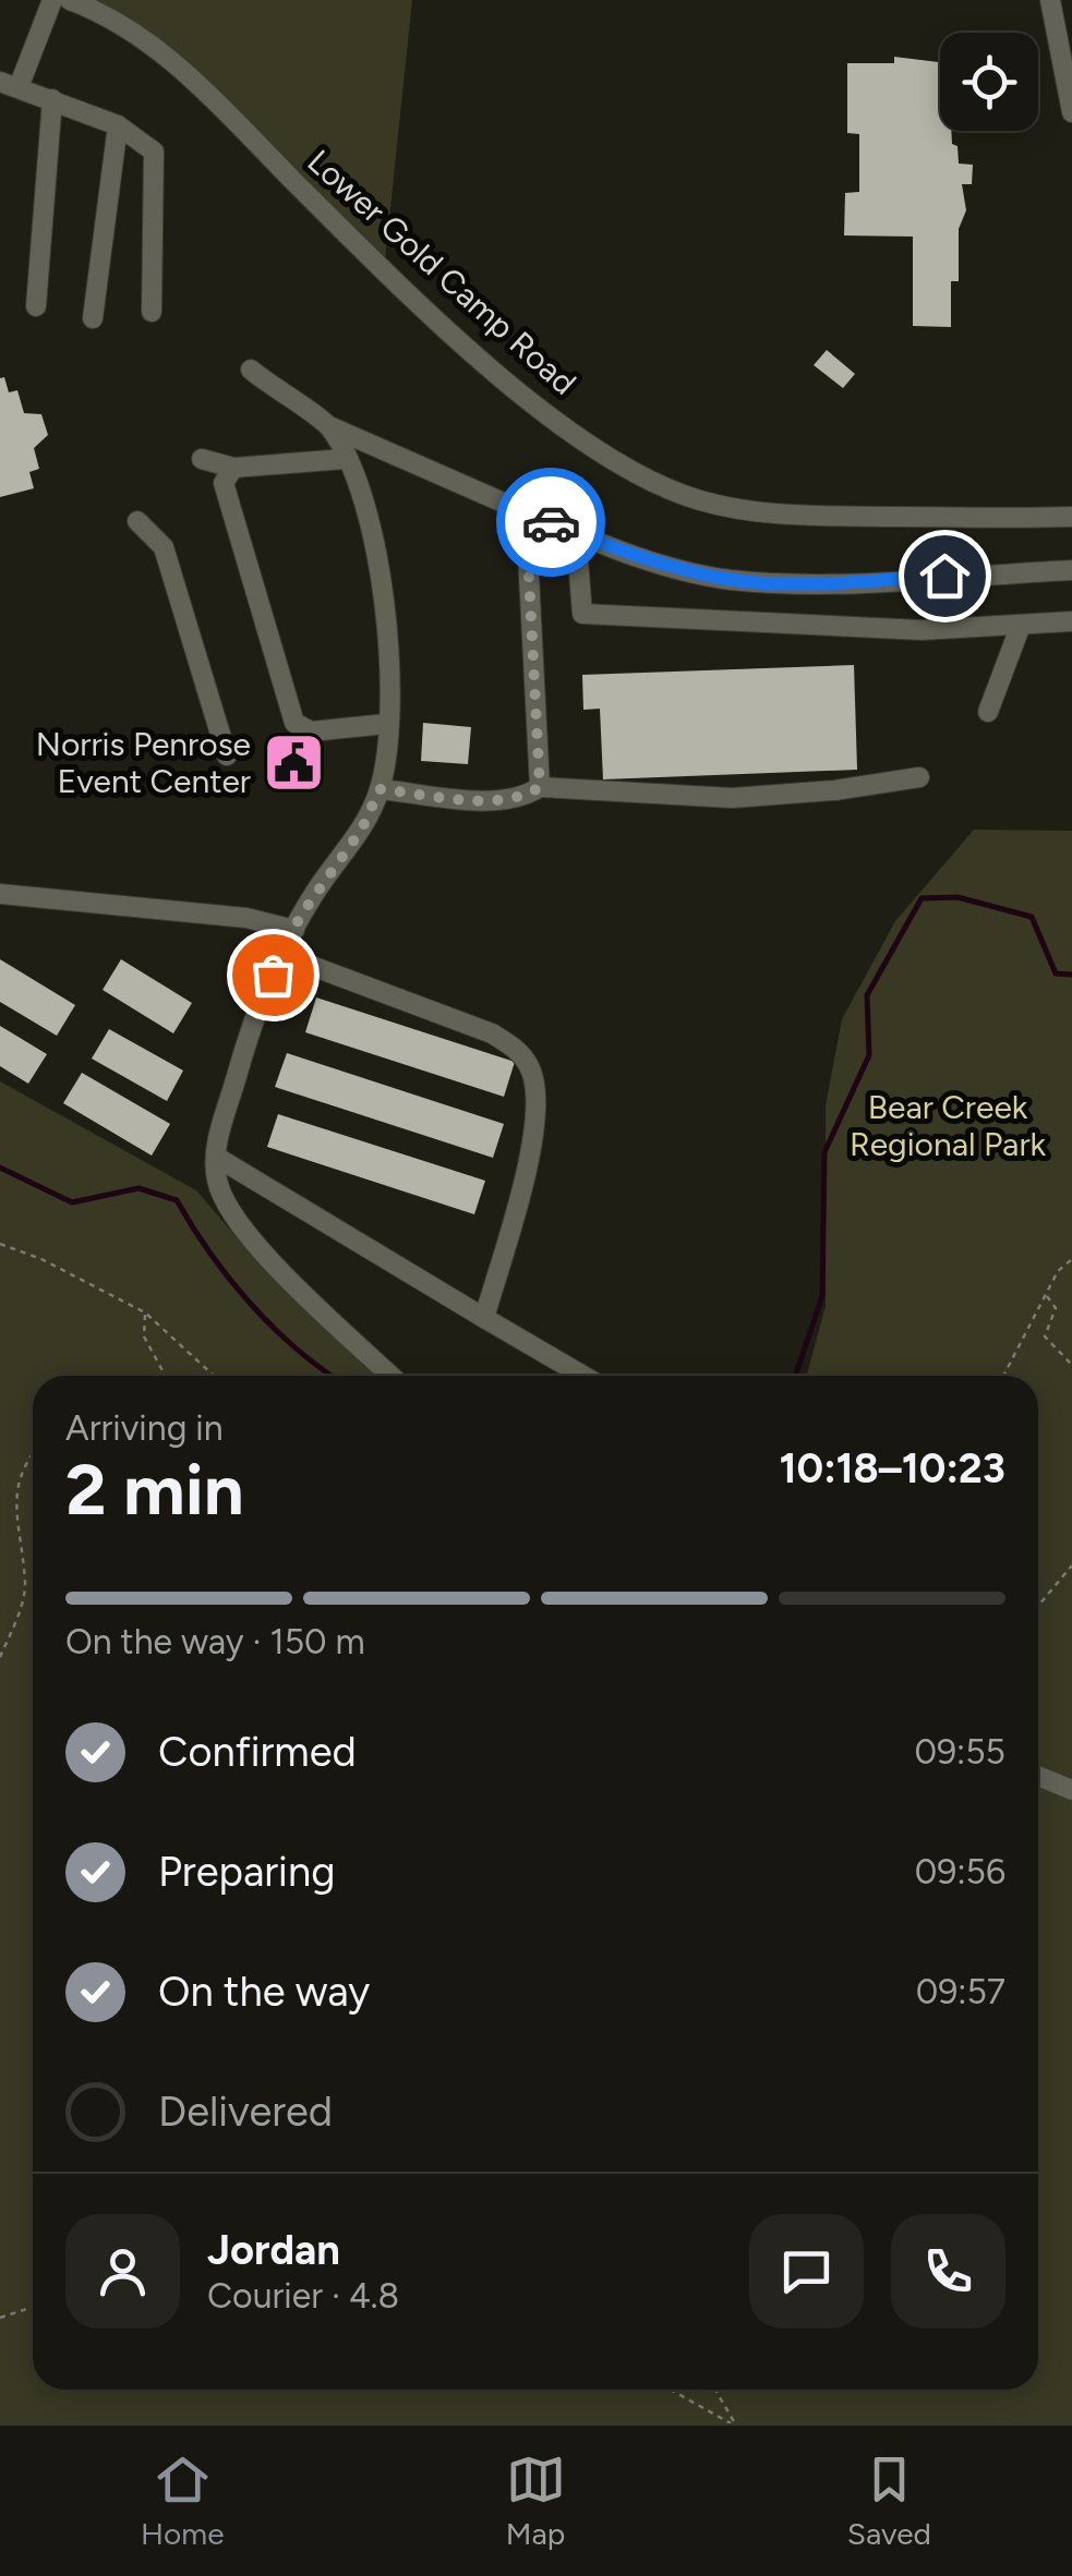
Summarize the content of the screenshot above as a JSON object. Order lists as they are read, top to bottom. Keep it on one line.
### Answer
{"streets":{"street":["Lower Gold Camp Road"]},"parks":["Bear Creek Regional Park"],"places":{"public building":["Norris Penrose Event Center"]},"page":{"heading":["2 min","Arriving in","10:18–10:23"],"panel":["Jordan","Courier · 4.8"],"bar":"On the way · 150 m","list":[["Confirmed","09:55"],["Preparing","09:56"],["On the way","09:57"],"Delivered"],"tabs":["Home","Map","Saved"]}}
